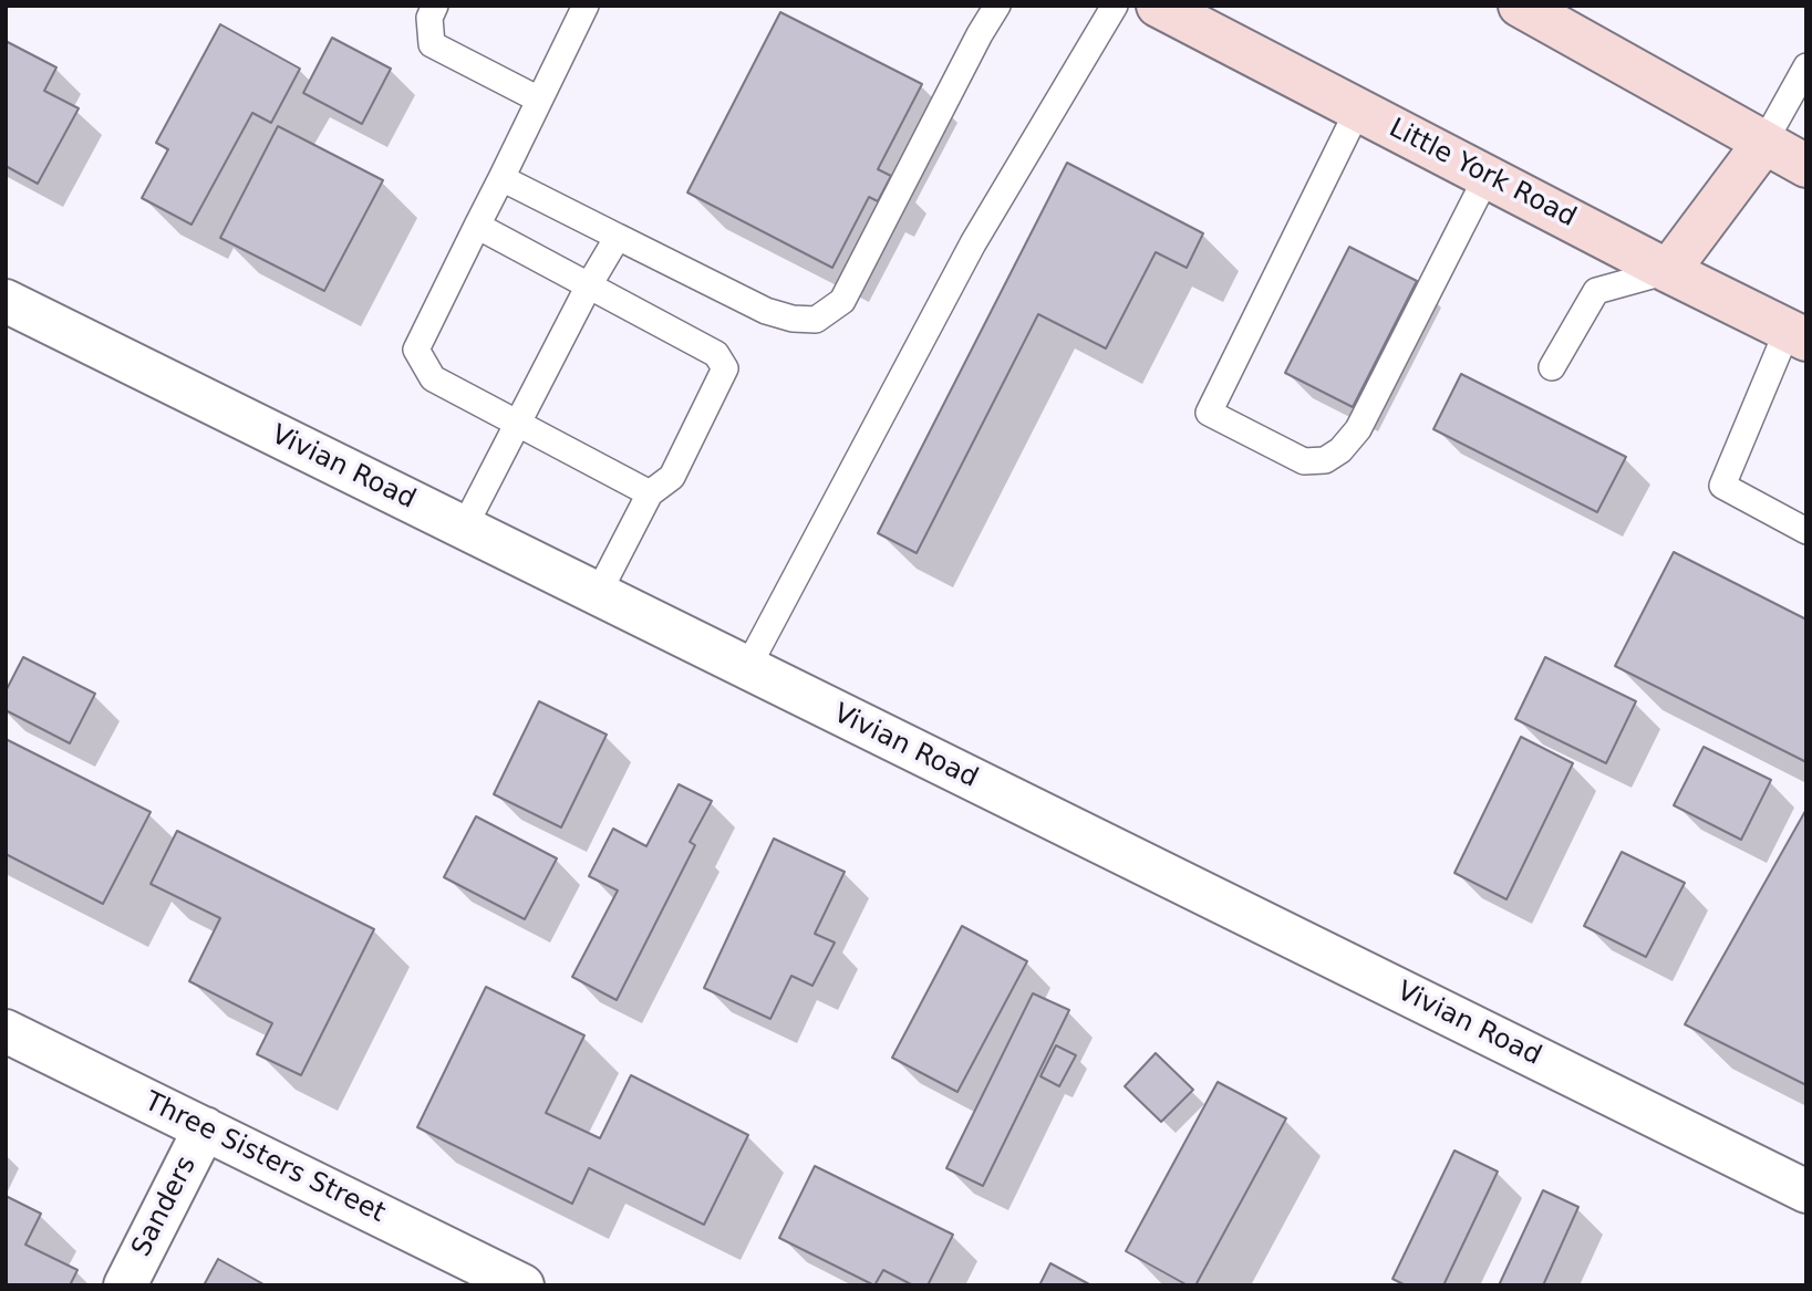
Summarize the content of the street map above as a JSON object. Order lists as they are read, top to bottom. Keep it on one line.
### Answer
{"streets":{"main road":["Little York Road"],"street":["Vivian Road","Three Sisters Street","Sanders"]},"crossings":[["Three Sisters Street","Sanders"]]}
